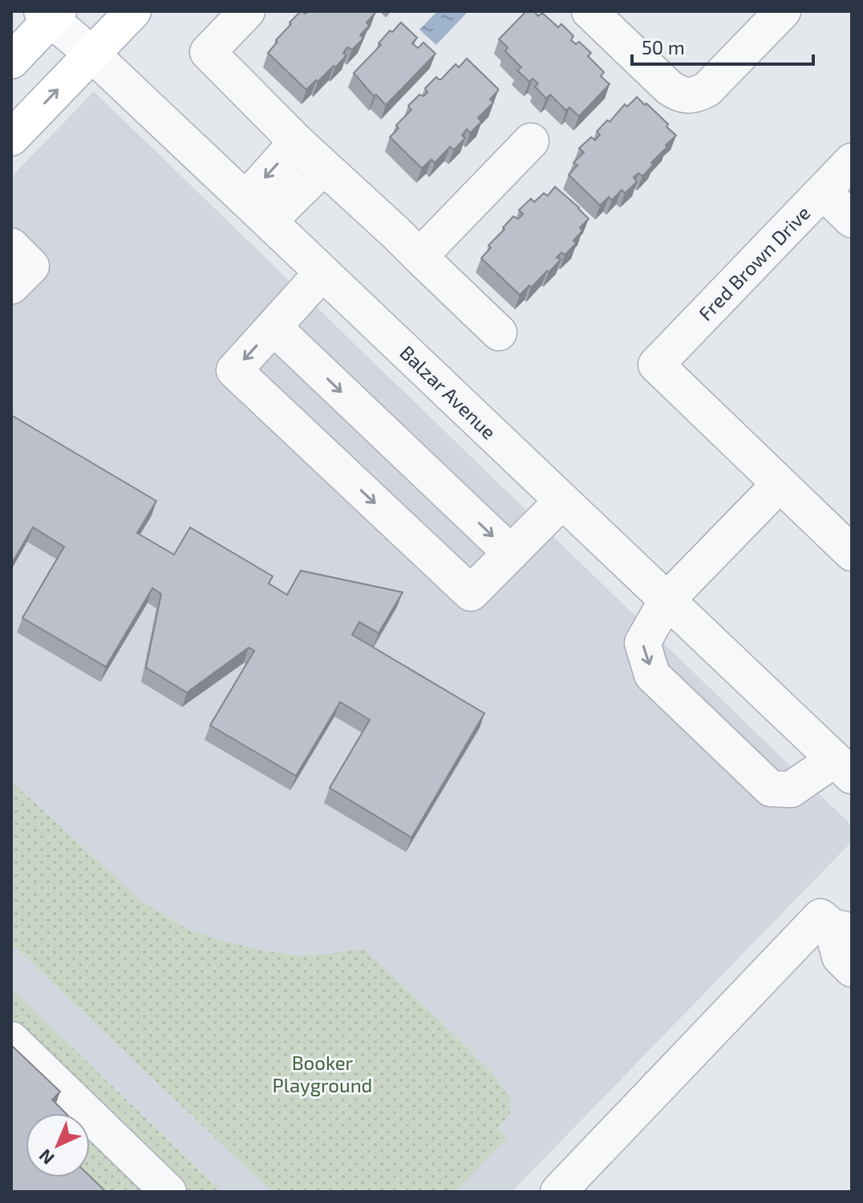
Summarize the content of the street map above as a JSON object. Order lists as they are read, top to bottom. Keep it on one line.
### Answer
{"streets":{"street":["Fred Brown Drive","Balzar Avenue"]},"parks":["Booker Playground"],"scale_bar":"50 m","north":"bottom left"}
